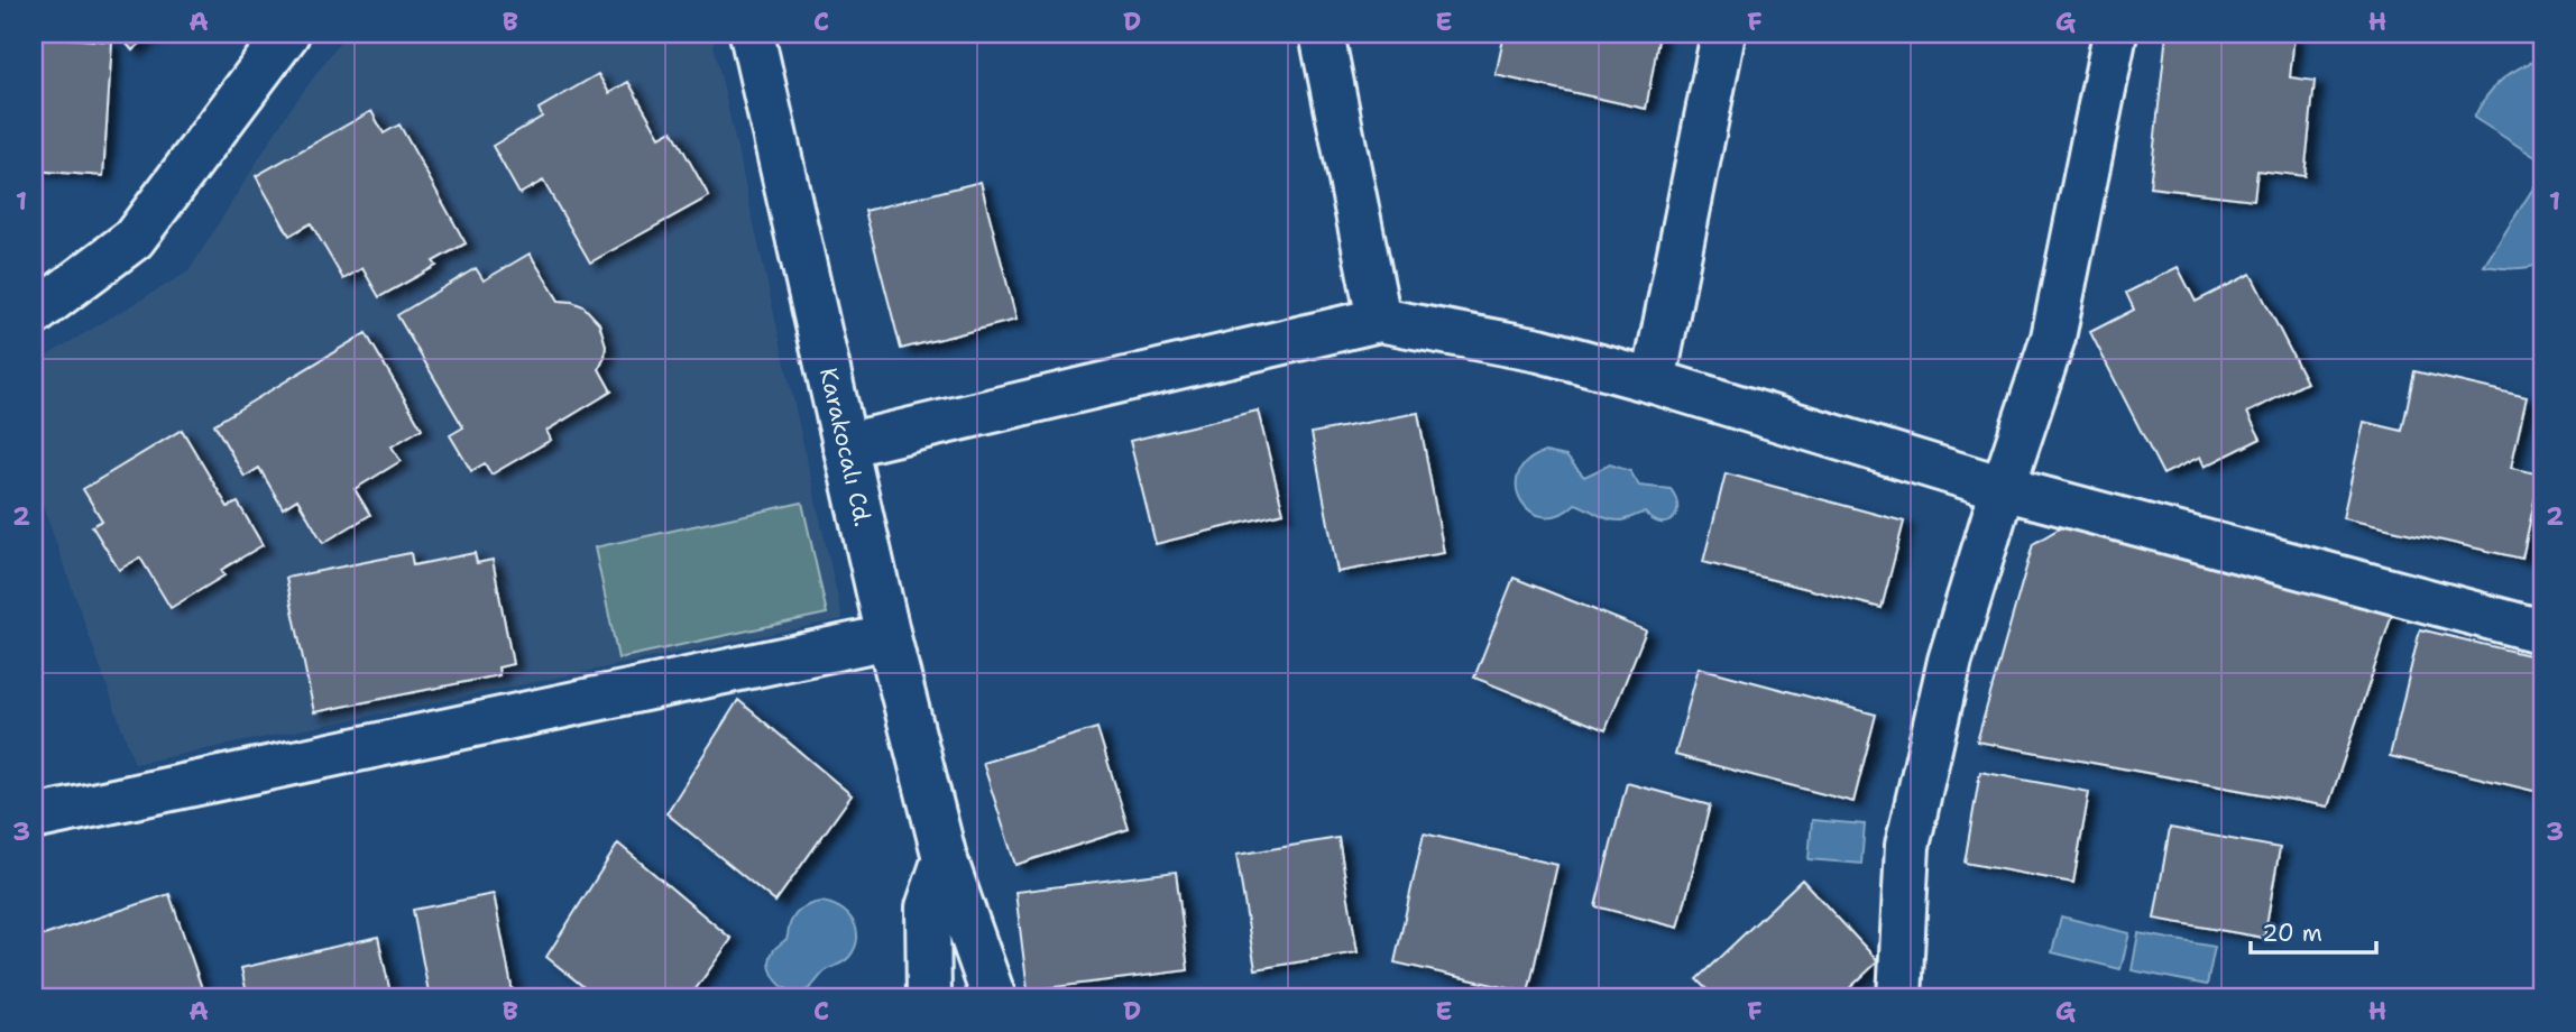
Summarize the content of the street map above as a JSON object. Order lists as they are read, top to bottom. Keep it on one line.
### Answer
{"streets":{"street":["Karakocalı Cd."]},"scale_bar":"20 m","grid":{"columns":["A","B","C","D","E","F","G","H"],"rows":["1","2","3"]}}
